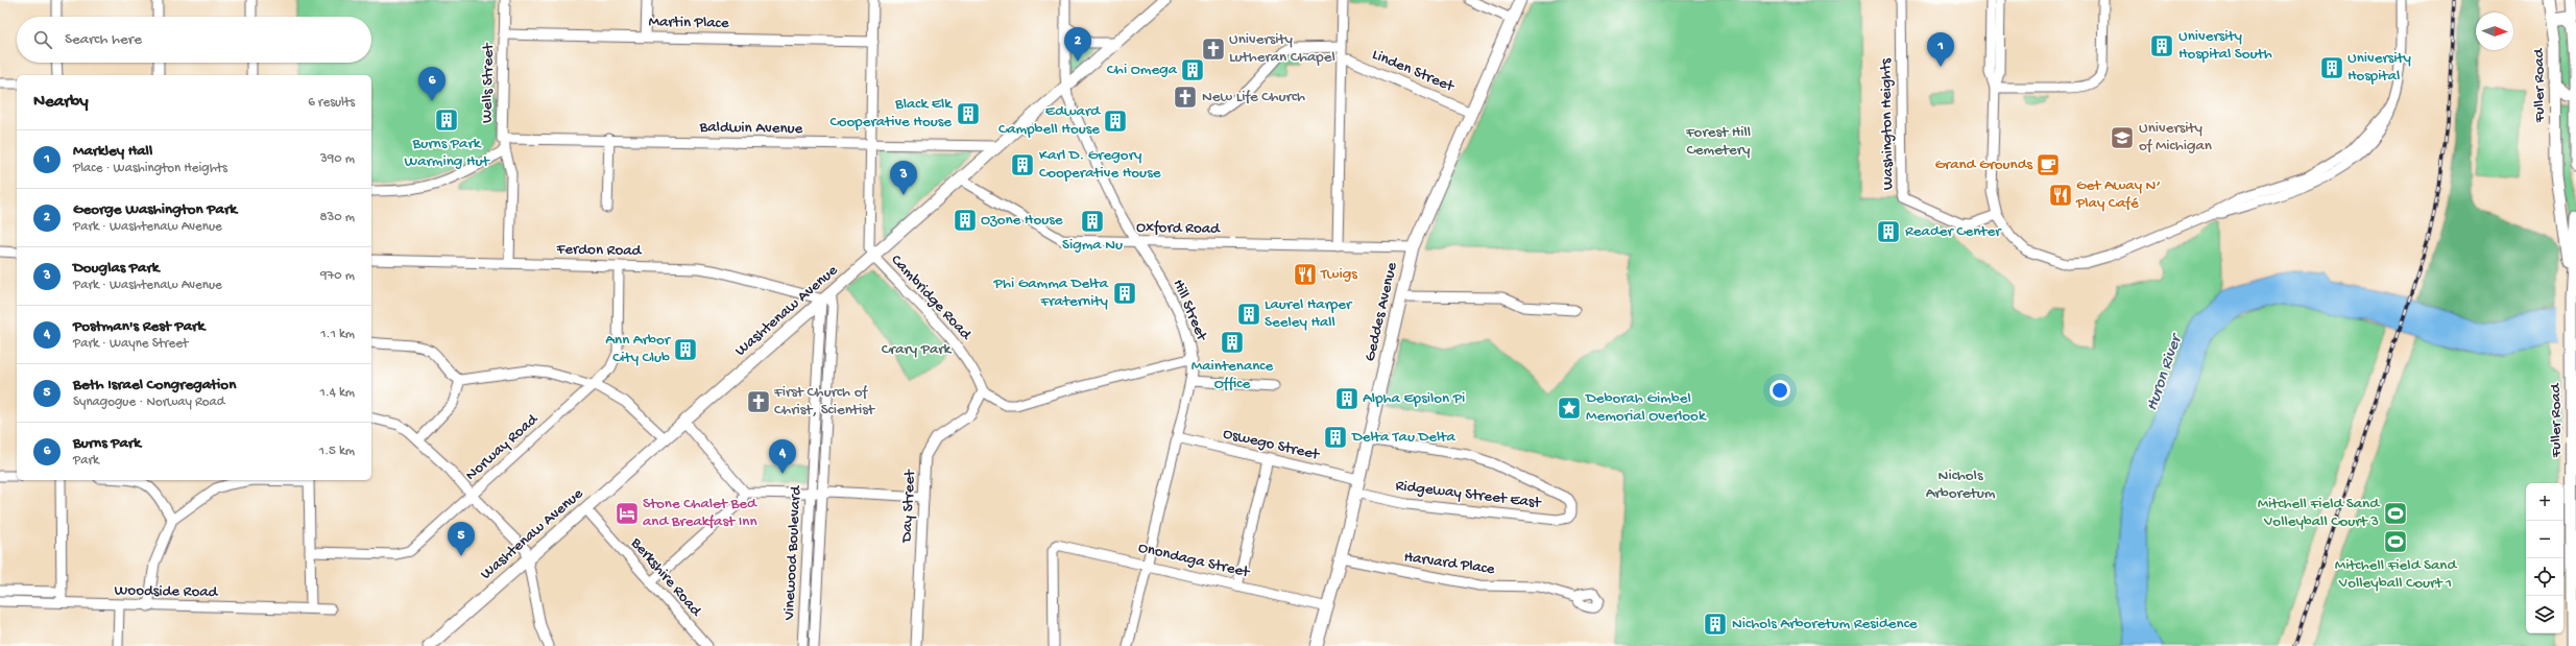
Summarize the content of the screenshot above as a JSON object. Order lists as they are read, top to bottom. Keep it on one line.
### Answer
{"streets":{"main road":["Fuller Road","Washtenaw Avenue","Geddes Avenue"],"street":["Martin Place","Linden Street","Wells Street","Washington Heights","Baldwin Avenue","Oxford Road","Ferdon Road","Cambridge Road","Hill Street","Oswego Street","Norway Road","Ridgeway Street East","Day Street","Vinewood Boulevard","Onondaga Street","Harvard Place","Berkshire Road","Woodside Road"]},"crossings":[["Martin Place","Wells Street"],["Martin Place","Cambridge Road"],["Linden Street","Geddes Avenue"],["Wells Street","Baldwin Avenue"],["Wells Street","Ferdon Road"],["Baldwin Avenue","Cambridge Road"],["Baldwin Avenue","Washtenaw Avenue"],["Oxford Road","Hill Street"],["Oxford Road","Washtenaw Avenue"],["Oxford Road","Geddes Avenue"],["Ferdon Road","Washtenaw Avenue"],["Ferdon Road","Norway Road"],["Ferdon Road","Vinewood Boulevard"],["Cambridge Road","Washtenaw Avenue"],["Cambridge Road","Day Street"],["Hill Street","Washtenaw Avenue"],["Hill Street","Oswego Street"],["Hill Street","Onondaga Street"],["Washtenaw Avenue","Vinewood Boulevard"],["Washtenaw Avenue","Berkshire Road"],["Geddes Avenue","Oswego Street"],["Geddes Avenue","Ridgeway Street East"],["Geddes Avenue","Onondaga Street"],["Geddes Avenue","Harvard Place"]],"water":["Huron River"],"parks":["Forest Hill Cemetery","Crary Park","Nichols Arboretum"],"places":{"building":["University Hospital South","University Hospital","Chi Omega","Black Elk Cooperative House","Burns Park Warming Hut","Edward Campbell House","Karl D. Gregory Cooperative House","Ozone House","Sigma Nu","Reader Center","Phi Gamma Delta Fraternity","Laurel Harper Seeley Hall","Maintenance Office","Ann Arbor City Club","Alpha Epsilon Pi","Delta Tau Delta","Nichols Arboretum Residence"],"church":["University Lutheran Chapel","New Life Church","First Church of Christ, Scientist"],"school or university":["University of Michigan"],"cafe":["Grand Grounds"],"restaurant":["Get Away N’ Play Café","Twigs"],"place":["Deborah Gimbel Memorial Overlook"],"hotel":["Stone Chalet Bed and Breakfast Inn"],"sports":["Mitchell Field Sand Volleyball Court 3","Mitchell Field Sand Volleyball Court 1"]},"north":"right","page":{"search":"Search here","pins":["2","1","6","3","4","5"],"heading":["Nearby","6 results"],"list":[{"mark":"1","name":"Markley Hall","note":"Place · Washington Heights","value":"390 m"},{"mark":"2","name":"George Washington Park","note":"Park · Washtenaw Avenue","value":"830 m"},{"mark":"3","name":"Douglas Park","note":"Park · Washtenaw Avenue","value":"970 m"},{"mark":"4","name":"Postman's Rest Park","note":"Park · Wayne Street","value":"1.1 km"},{"mark":"5","name":"Beth Israel Congregation","note":"Synagogue · Norway Road","value":"1.4 km"},{"mark":"6","name":"Burns Park","note":"Park","value":"1.5 km"}],"map_buttons":["+","−"]}}
